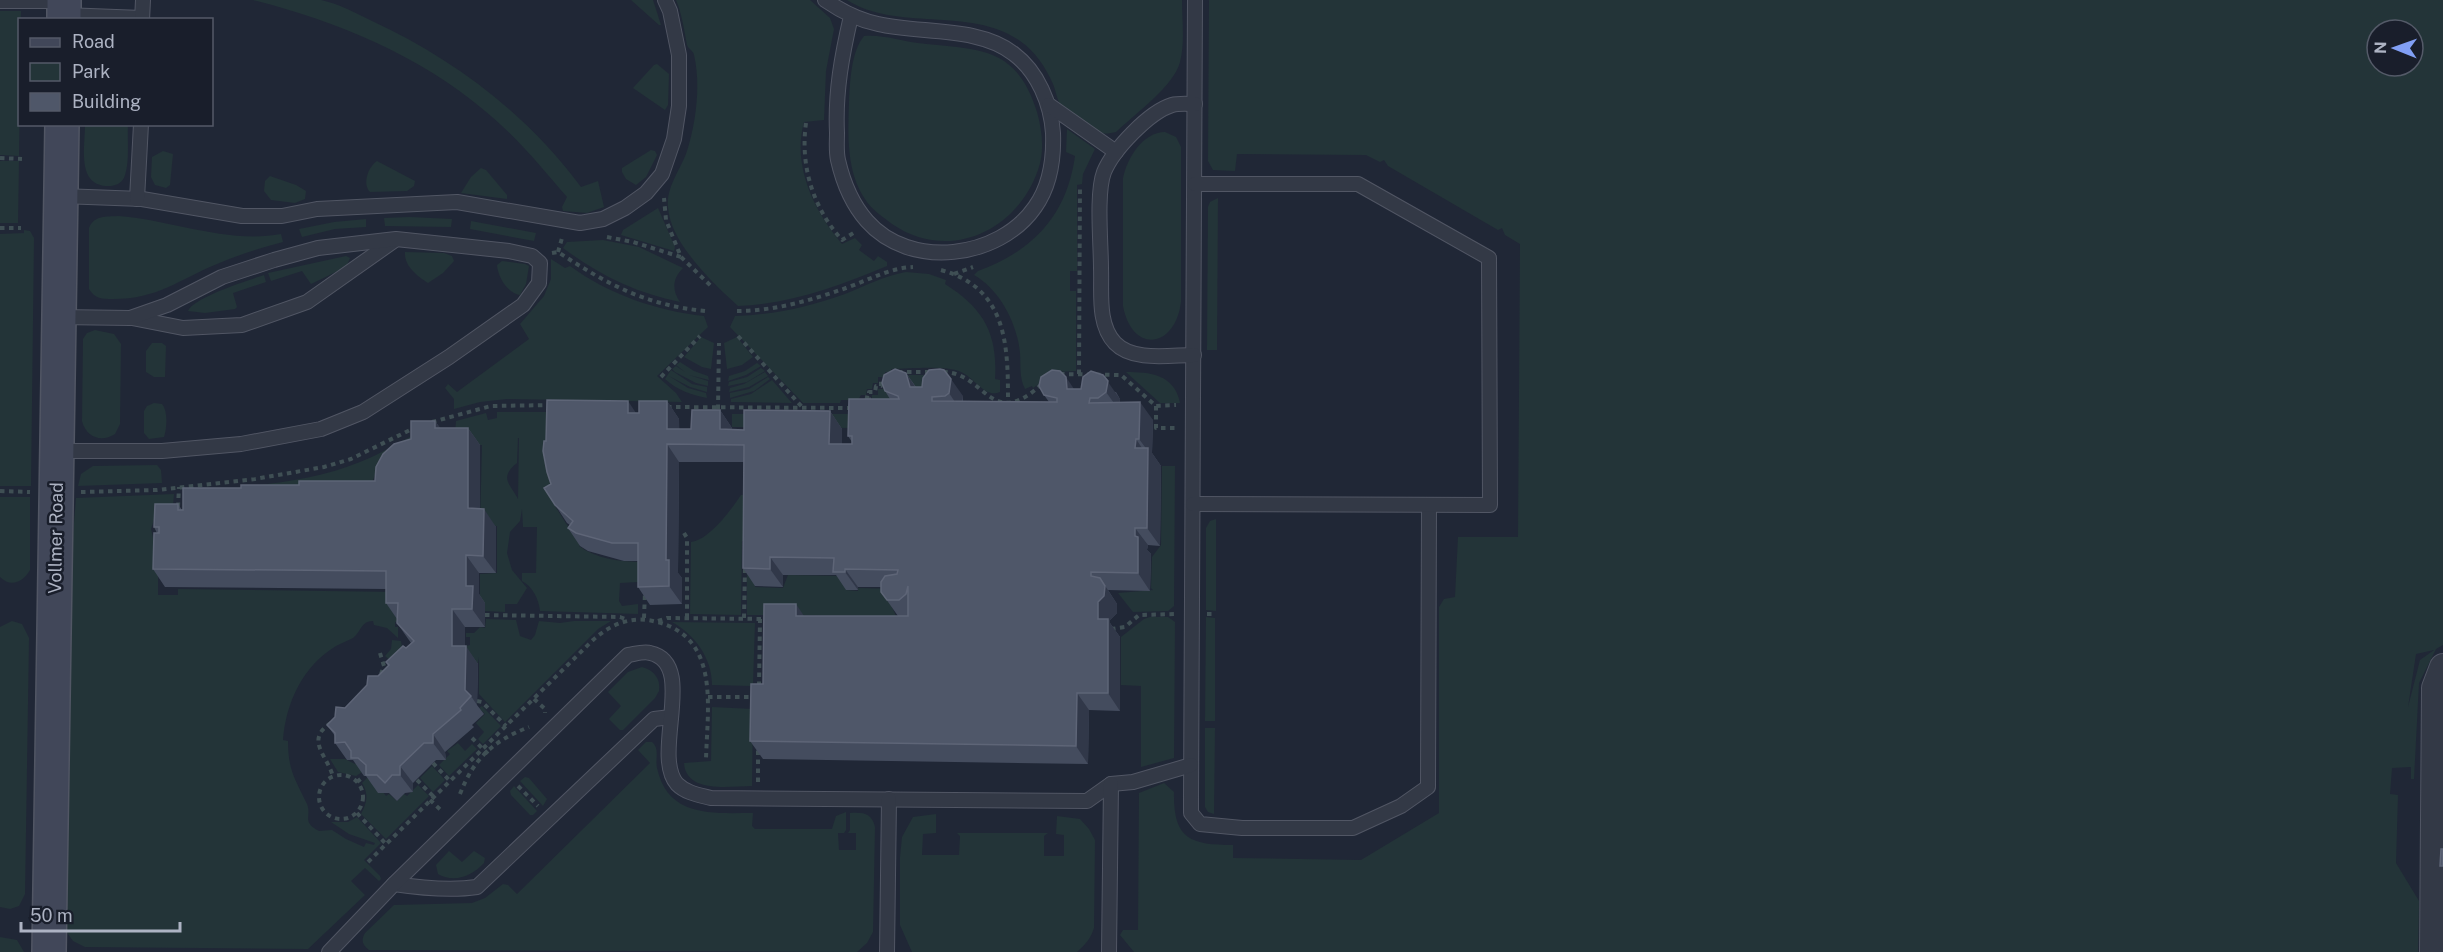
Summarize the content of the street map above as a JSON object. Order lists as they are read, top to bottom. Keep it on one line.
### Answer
{"streets":{"main road":["Vollmer Road"]},"legend":["Road","Park","Building"],"scale_bar":"50 m","north":"left"}
